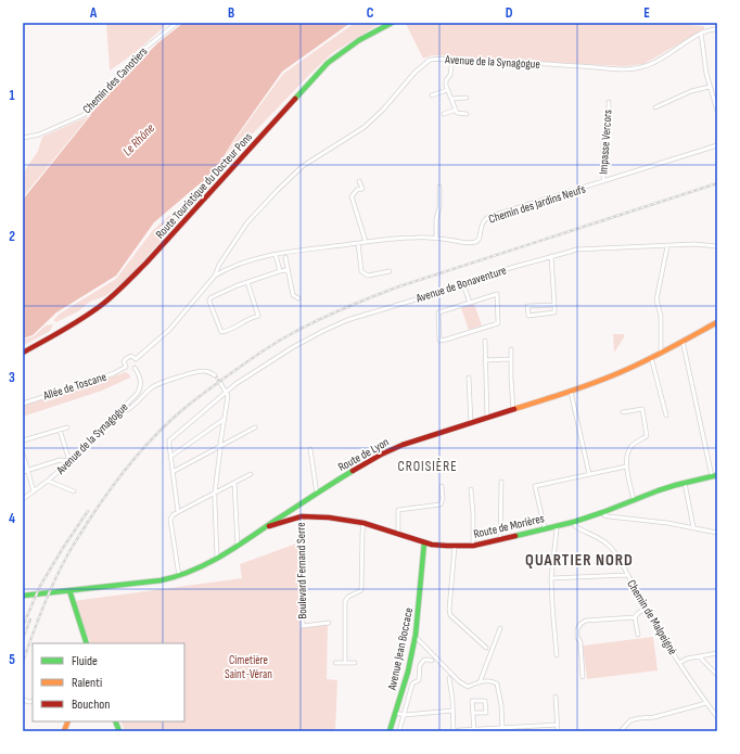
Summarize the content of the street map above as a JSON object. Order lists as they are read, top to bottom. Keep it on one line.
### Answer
{"streets":{"main road":["Route Touristique du Docteur Pons","Route de Lyon","Route de Morières","Avenue Jean Boccace"],"street":["Avenue de la Synagogue","Chemin des Canotiers","Impasse Vercors","Chemin des Jardins Neufs","Avenue de Bonaventure","Allée de Toscane","Boulevard Fernand Serre","Chemin de Malpeigné"]},"crossings":[["Avenue de la Synagogue","Chemin des Jardins Neufs"],["Avenue de la Synagogue","Allée de Toscane"],["Impasse Vercors","Chemin des Jardins Neufs"],["Route de Lyon","Route de Morières"],["Route de Morières","Boulevard Fernand Serre"],["Route de Morières","Chemin de Malpeigné"],["Route de Morières","Avenue Jean Boccace"]],"districts":["CROISIÈRE","QUARTIER NORD"],"water":["Le Rhône"],"parks":["Cimetière Saint-Véran"],"legend":["Fluide","Ralenti","Bouchon"],"grid":{"columns":["A","B","C","D","E"],"rows":["1","2","3","4","5"]}}
